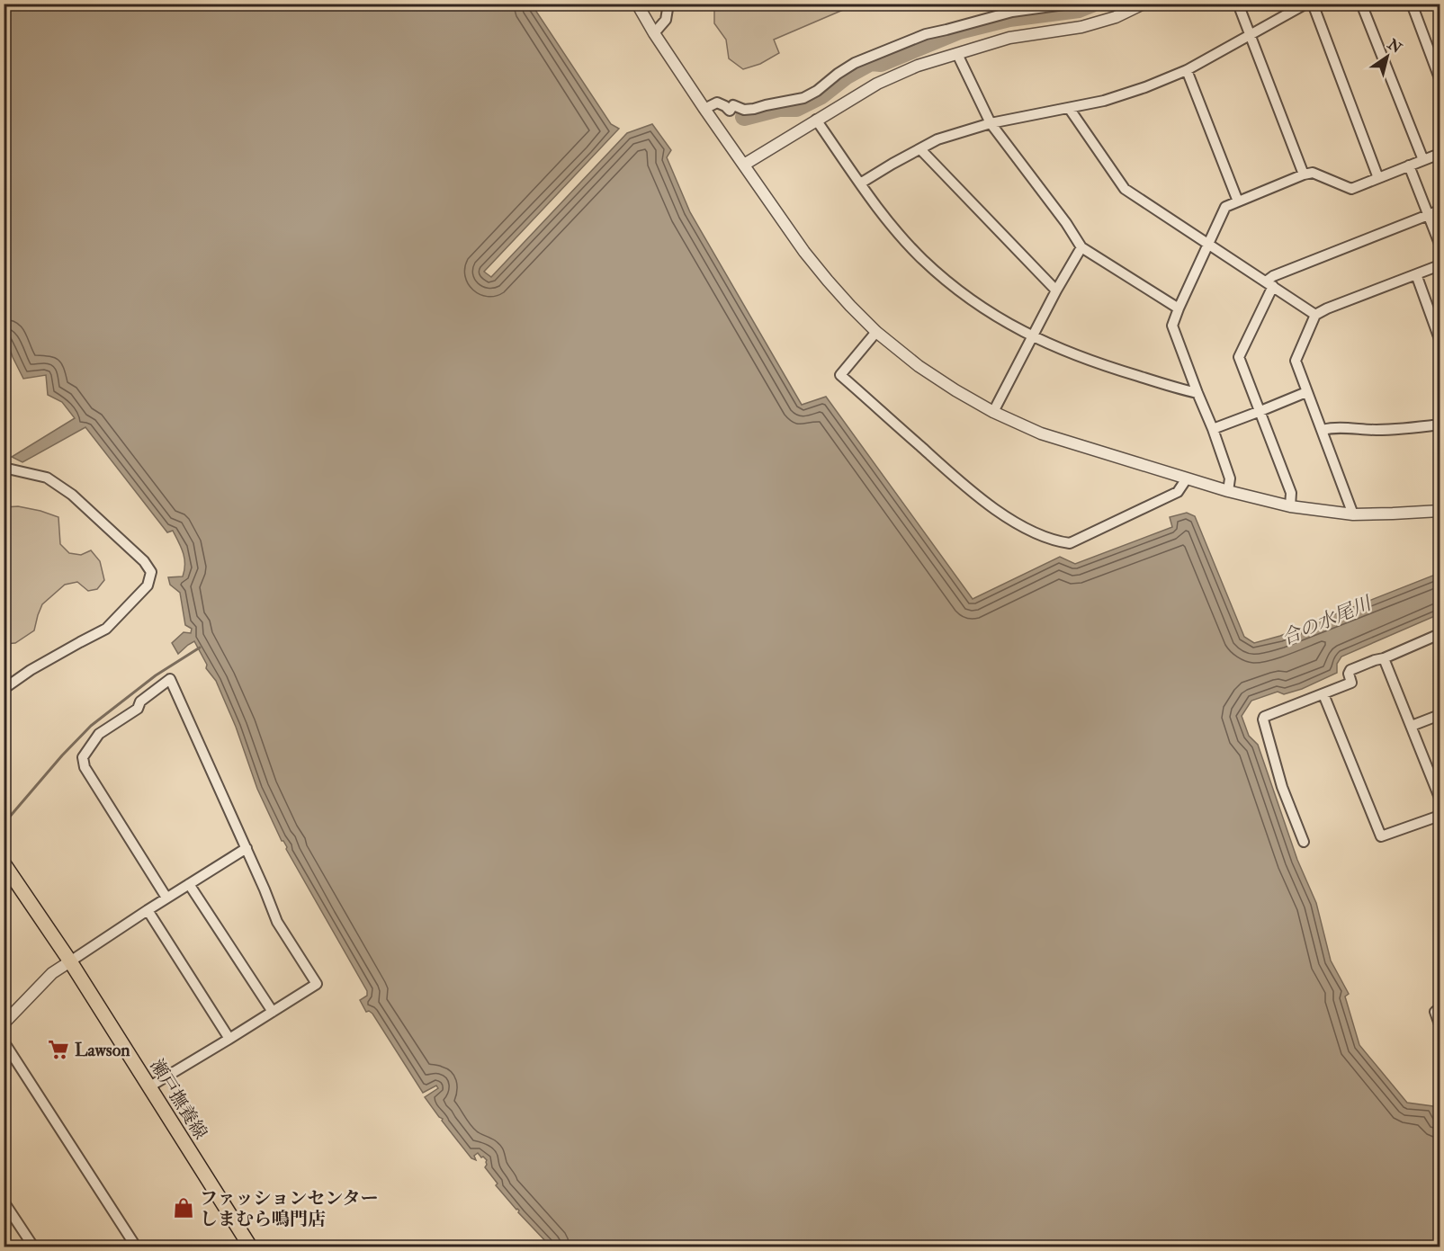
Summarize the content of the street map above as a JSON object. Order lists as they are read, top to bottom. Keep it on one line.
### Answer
{"streets":{"main road":["瀬戸撫養線"]},"water":["合の水尾川"],"places":{"supermarket":["Lawson"],"shop":["ファッションセンター しまむら鳴門店"]},"north":"top right"}
